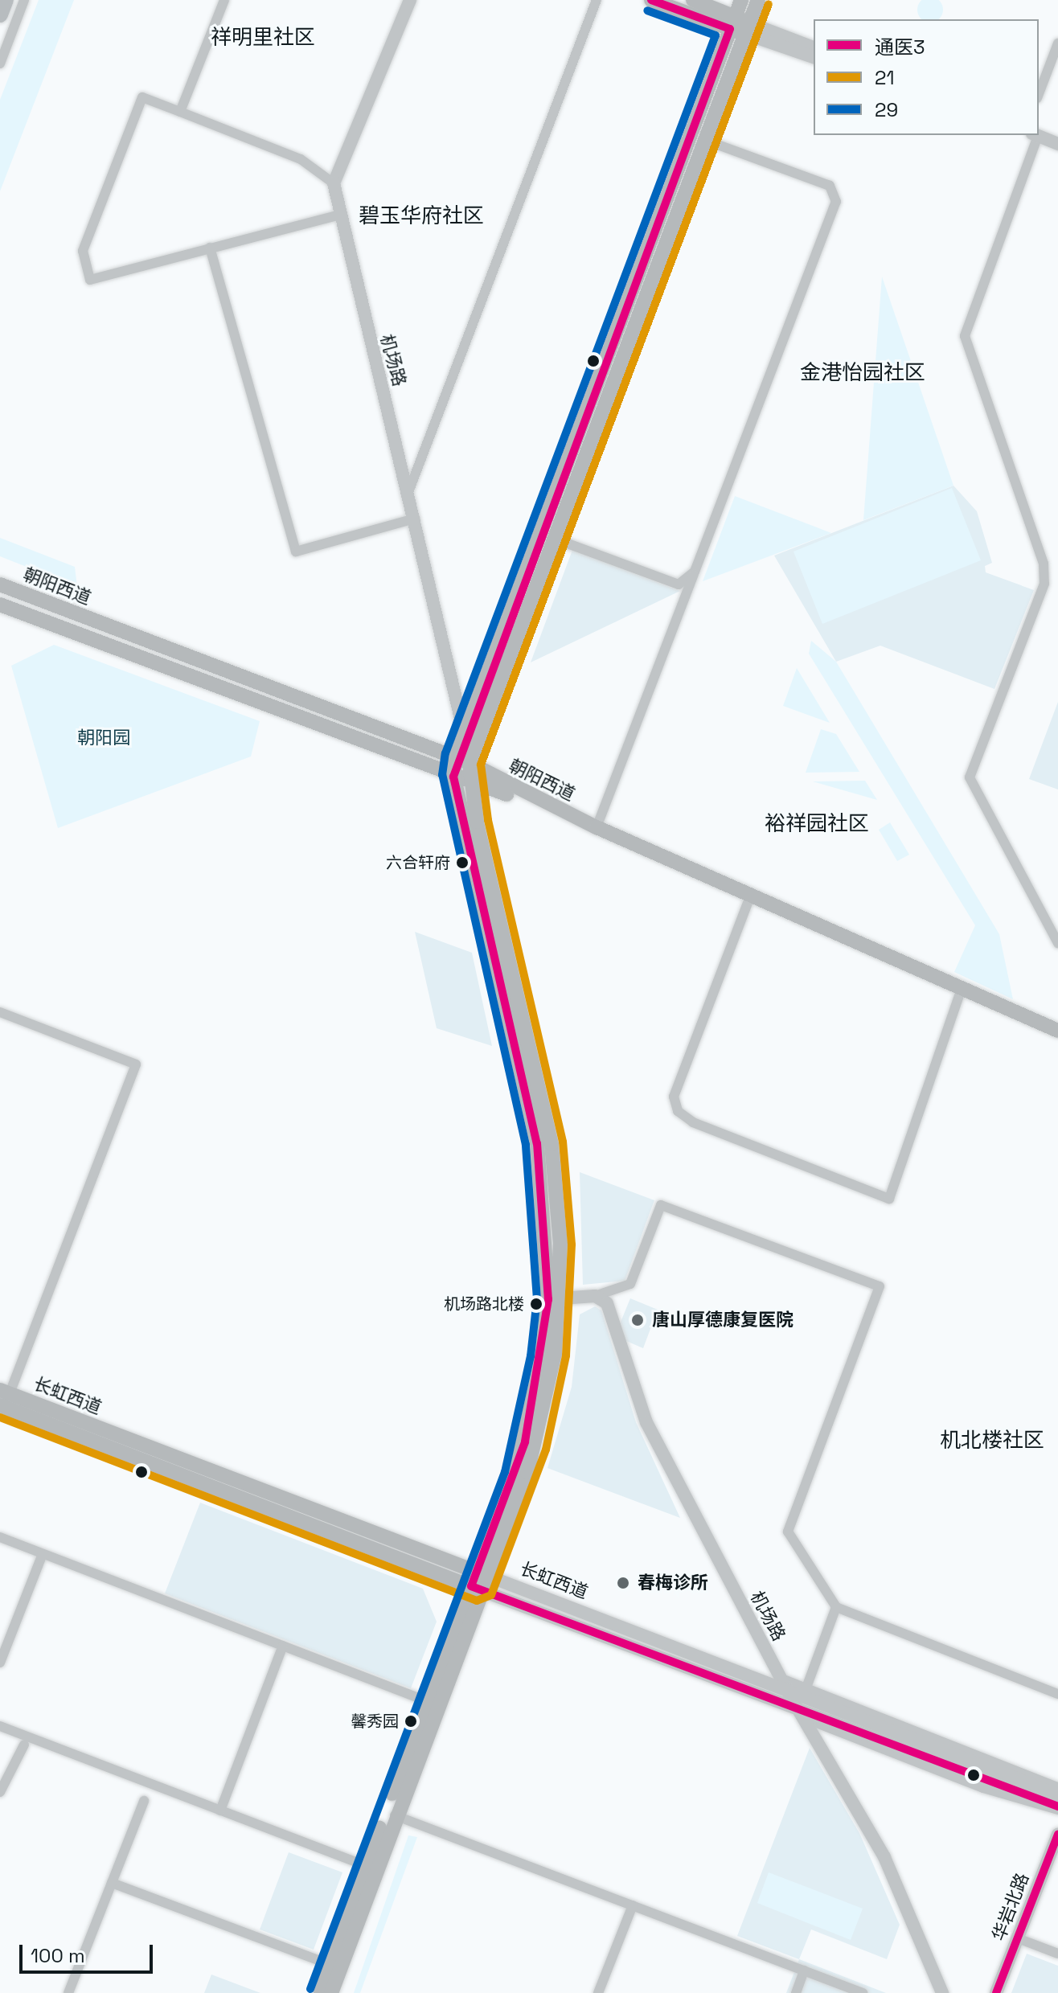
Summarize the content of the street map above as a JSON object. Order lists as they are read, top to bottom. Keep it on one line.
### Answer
{"streets":{"main road":["朝阳西道","长虹西道"],"street":["机场路","华岩北路"]},"crossings":[["机场路","长虹西道"]],"districts":["祥明里社区","碧玉华府社区","金港怡园社区","裕祥园社区","机北楼社区"],"parks":["朝阳园"],"places":["六合轩府","机场路北楼","唐山厚德康复医院","春梅诊所","馨秀园"],"lines":["transit line 通医3","transit line 21","transit line 29"],"legend":["通医3","21","29"],"scale_bar":"100 m"}
